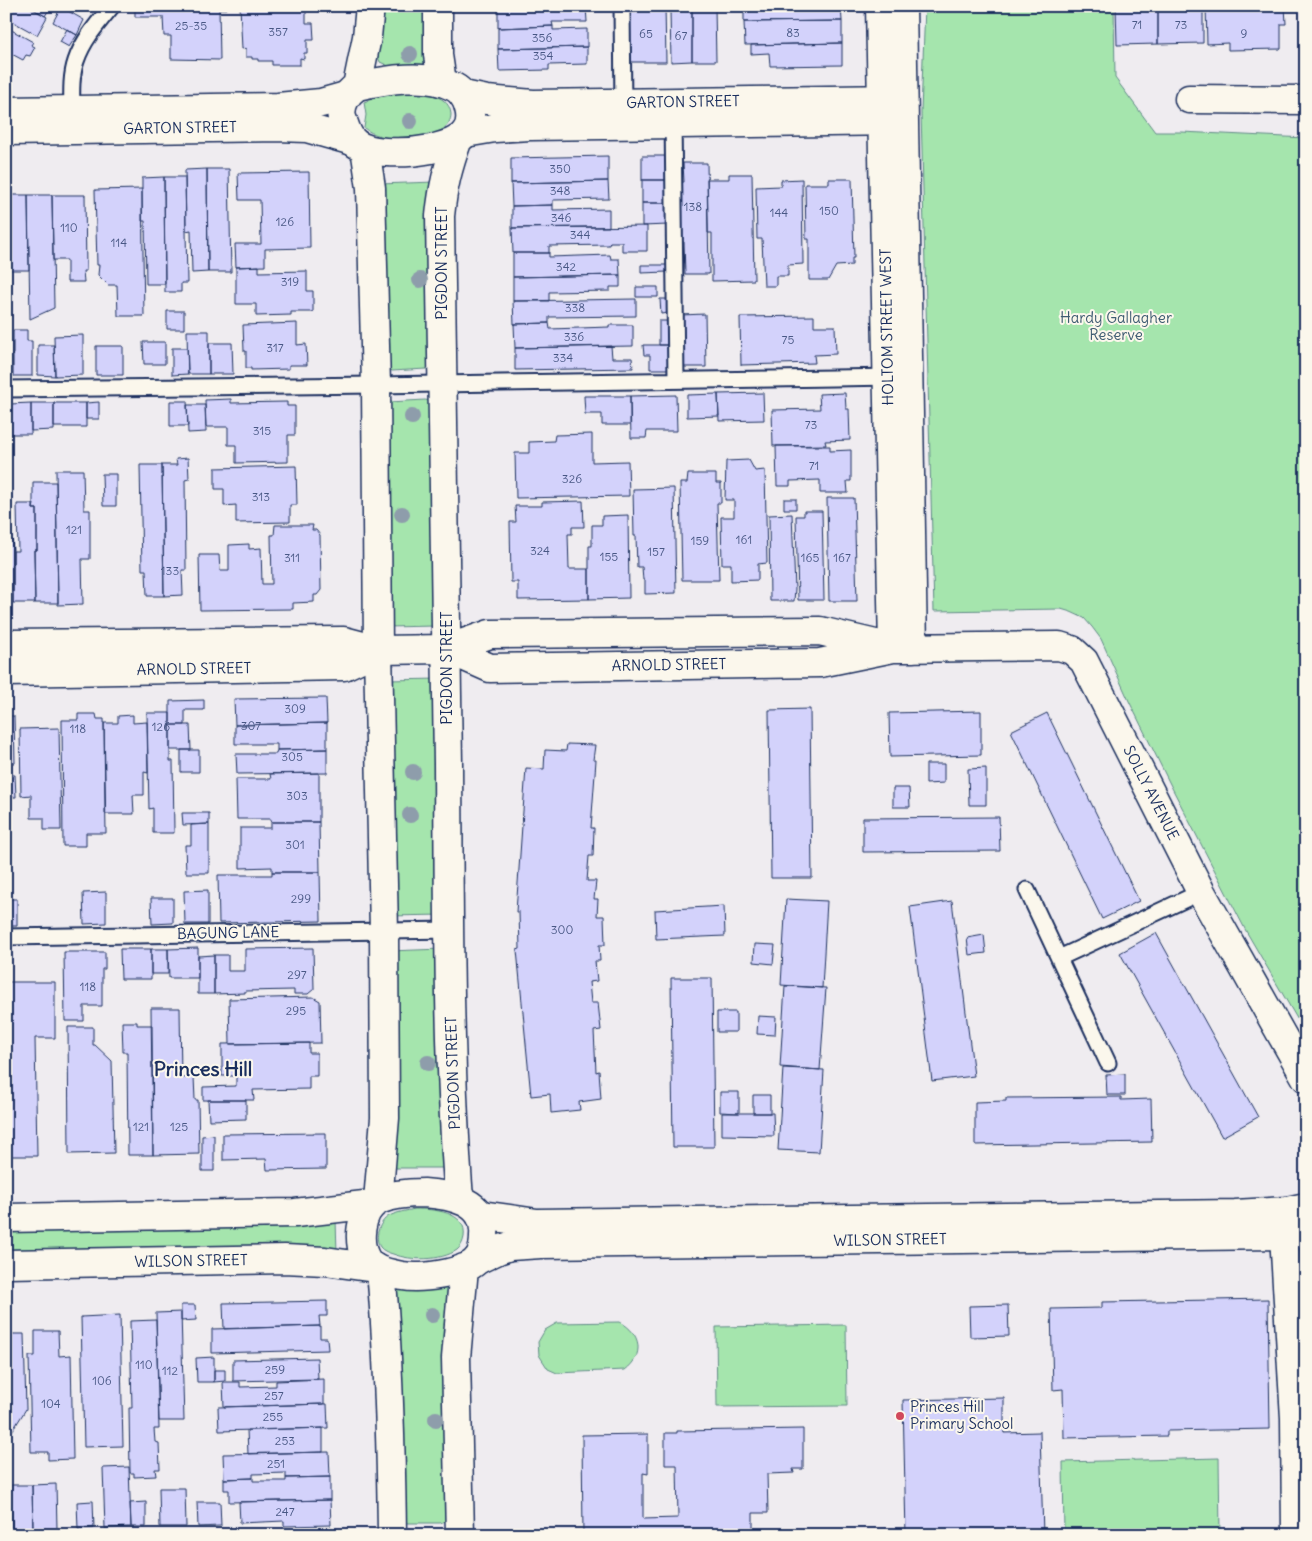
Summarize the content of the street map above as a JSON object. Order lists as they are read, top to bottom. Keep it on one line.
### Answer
{"streets":{"street":["GARTON STREET","PIGDON STREET","HOLTOM STREET WEST","ARNOLD STREET","SOLLY AVENUE","WILSON STREET"],"lane":["BAGUNG LANE"]},"crossings":[["GARTON STREET","PIGDON STREET"],["GARTON STREET","HOLTOM STREET WEST"],["PIGDON STREET","ARNOLD STREET"],["PIGDON STREET","BAGUNG LANE"],["PIGDON STREET","WILSON STREET"],["HOLTOM STREET WEST","ARNOLD STREET"],["HOLTOM STREET WEST","SOLLY AVENUE"],["ARNOLD STREET","SOLLY AVENUE"]],"districts":["Princes Hill"],"parks":["Hardy Gallagher Reserve"],"places":["Princes Hill Primary School"],"house_numbers":["71","73","25-35","357","83","65","9","67","356","354","350","348","138","150","144","346","126","110","344","114","342","319","338","336","75","317","334","73","315","71","326","313","121","161","159","324","157","155","311","165","167","133","309","307","126","118","305","303","301","299","300","297","118","295","121","125","110","259","112","106","257","104","255","253","251","247"]}
